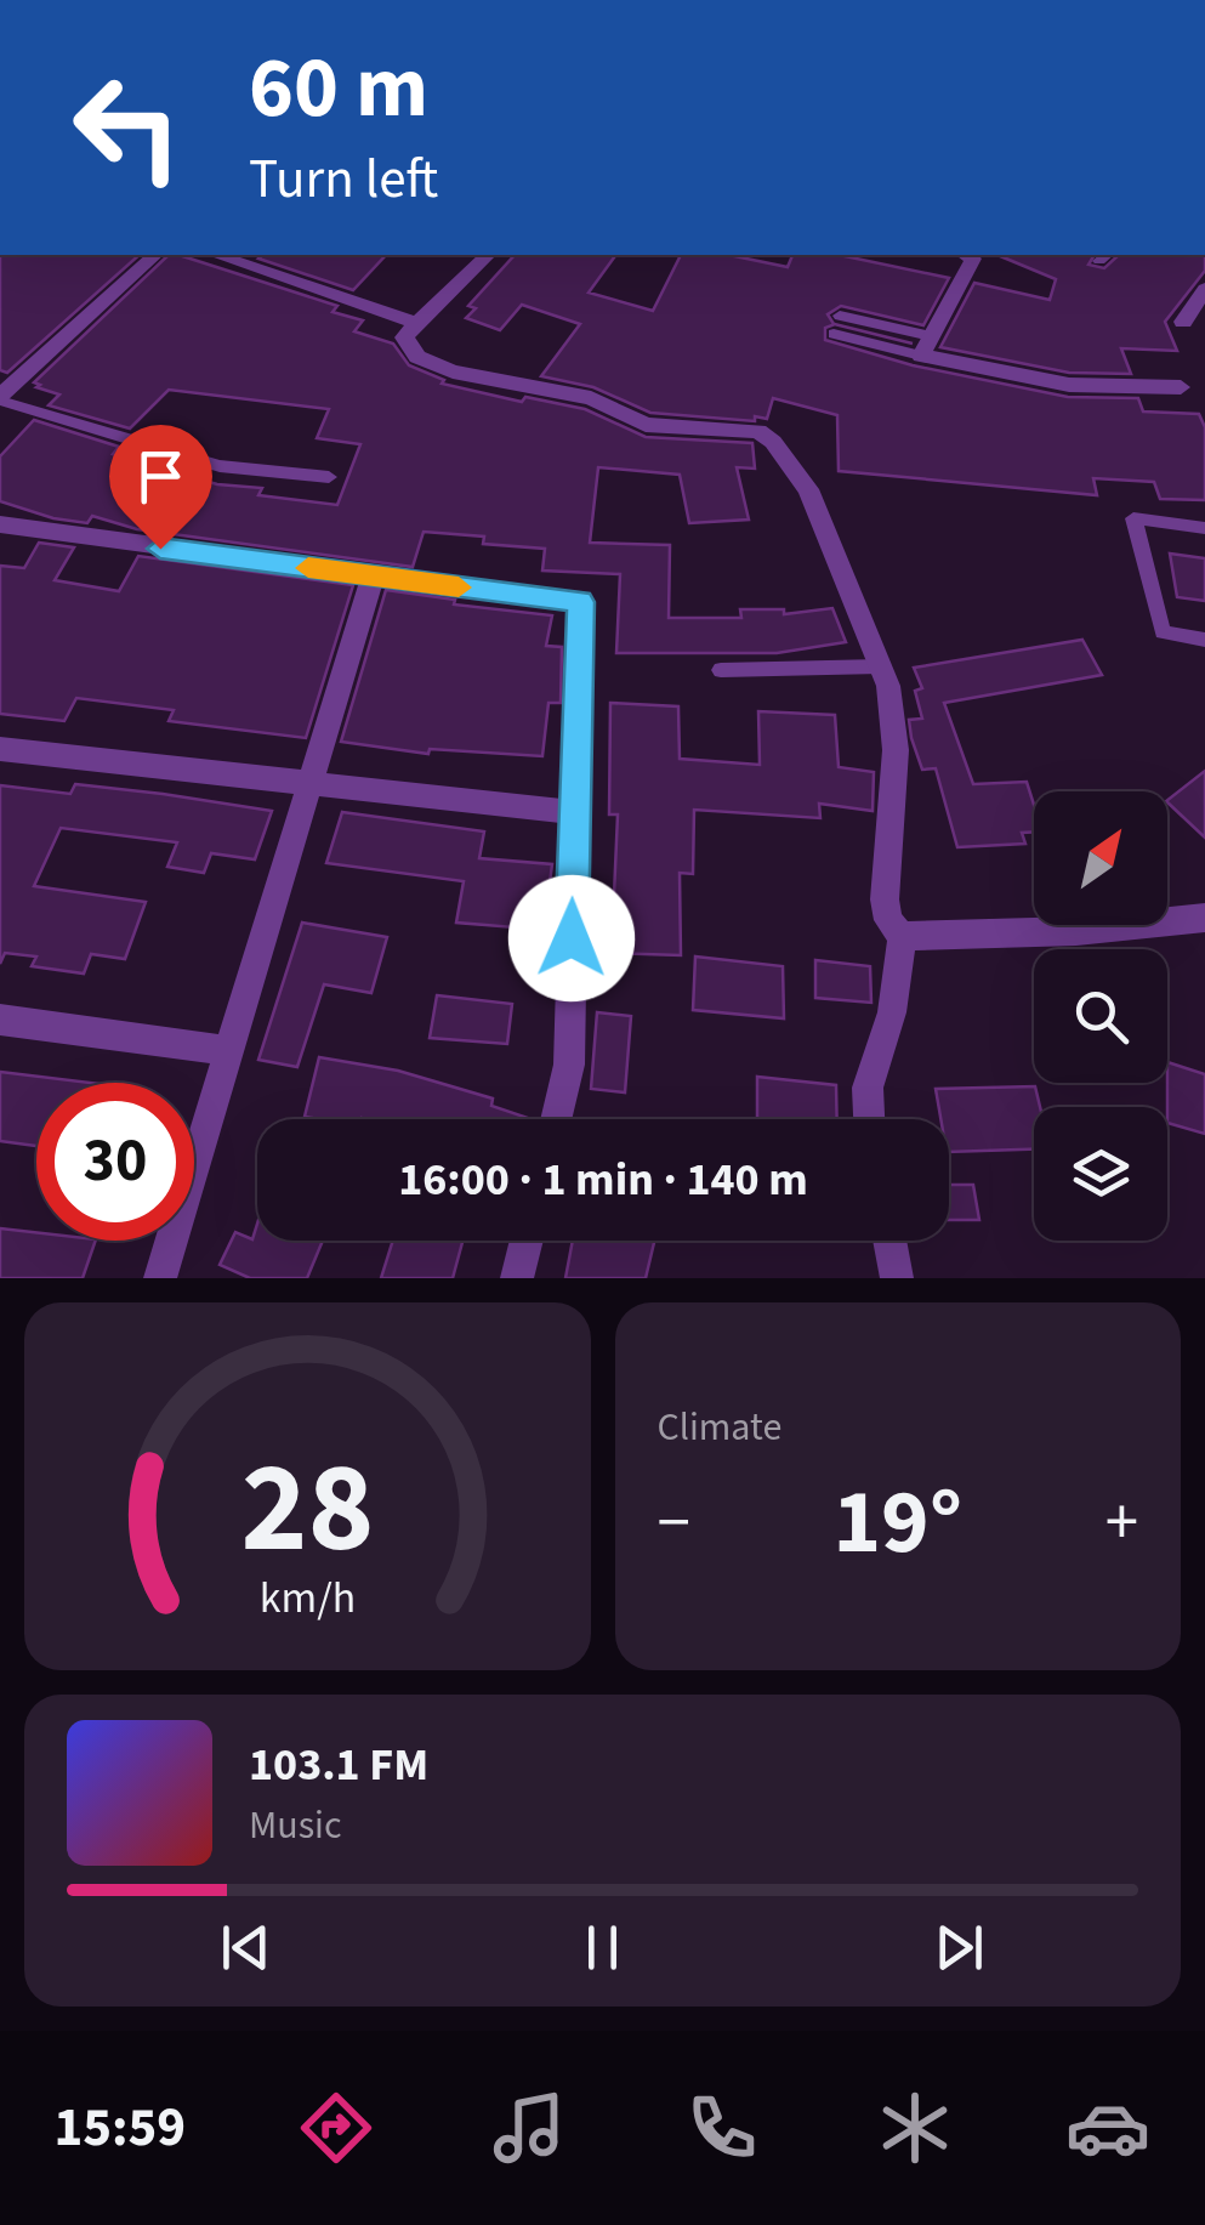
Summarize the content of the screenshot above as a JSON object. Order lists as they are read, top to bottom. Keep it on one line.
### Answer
{"north":"top right","page":{"turn":["60 m","Turn left"],"limit":"30","trip":"16:00 · 1 min · 140 m","tile":"Climate","heat":["−","19°","+"],"song":["103.1 FM","Music"],"tabs":"15:59","gauge":["28","km/h"]}}
